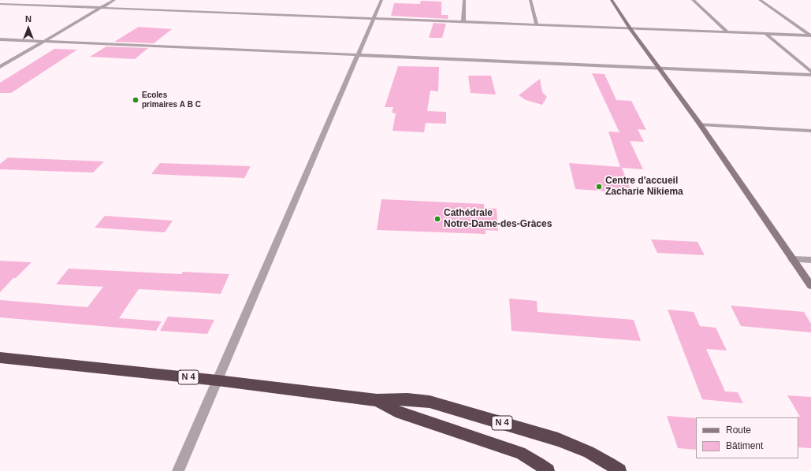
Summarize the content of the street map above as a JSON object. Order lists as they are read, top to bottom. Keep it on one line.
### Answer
{"streets":{"highway":["N 4"]},"places":["Ecoles primaires A B C","Centre d'accueil Zacharie Nikiema","Cathédrale Notre-Dame-des-Gràces"],"legend":["Route","Bâtiment"],"north":"top"}
